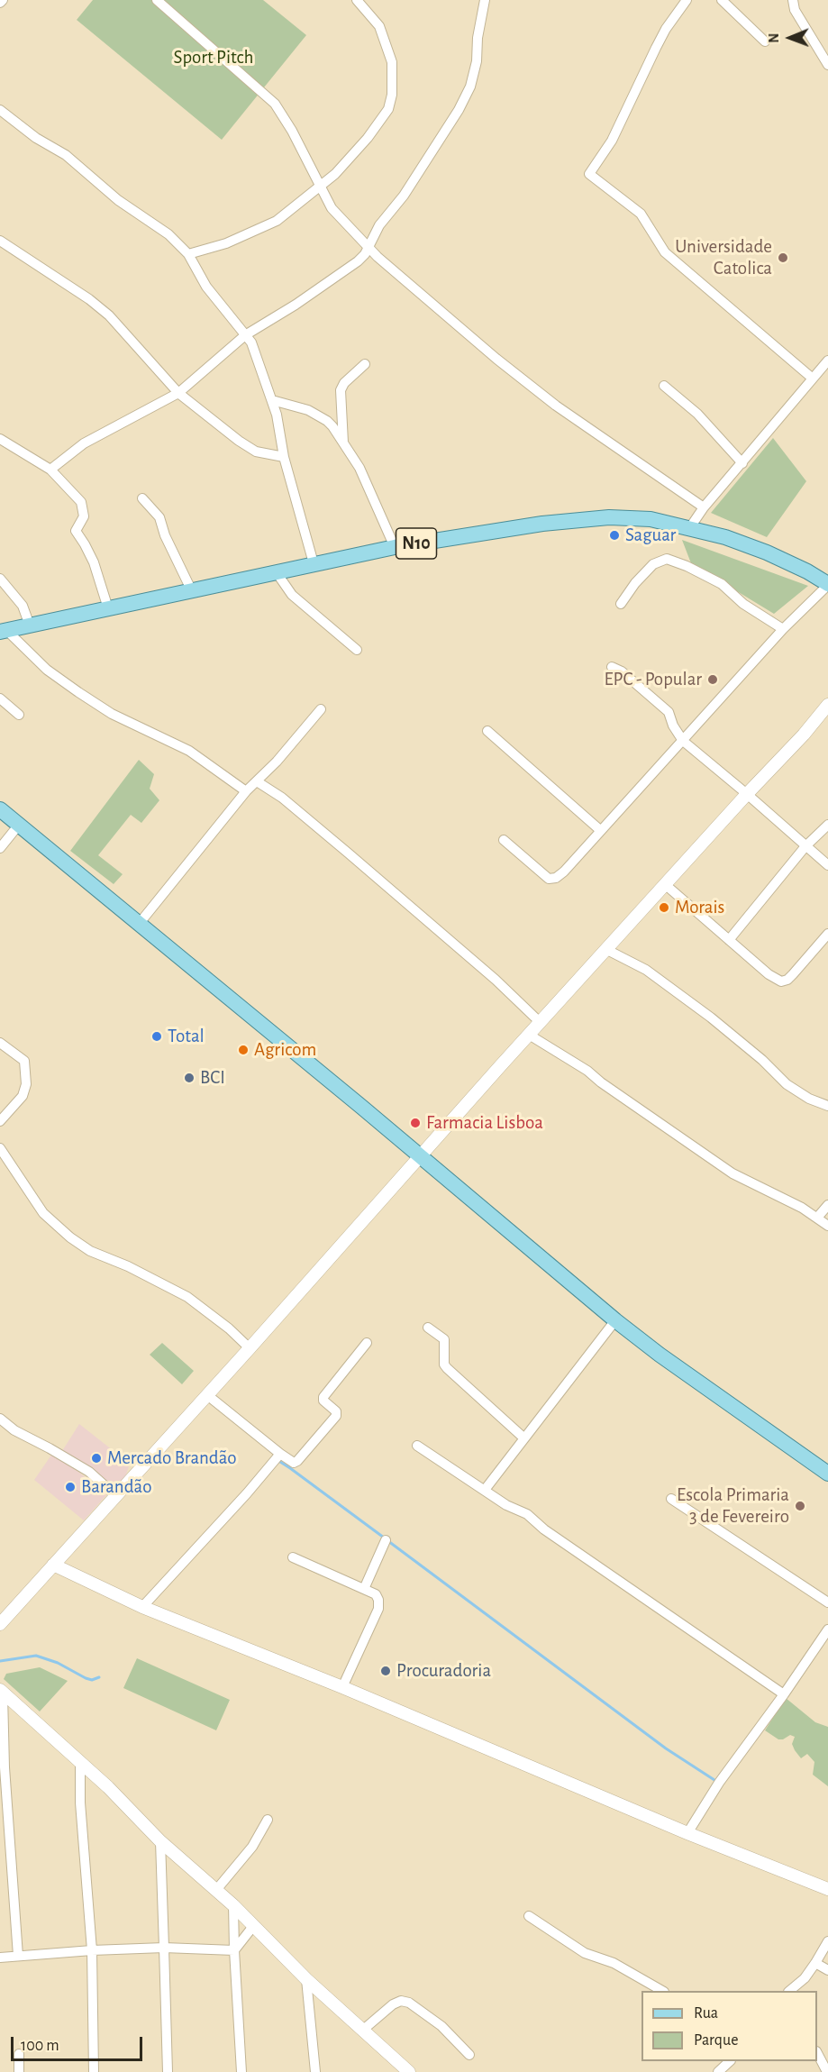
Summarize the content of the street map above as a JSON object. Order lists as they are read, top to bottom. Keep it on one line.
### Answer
{"streets":{"main road":["N10"]},"parks":["Sport Pitch"],"places":["Universidade Catolica","Saguar","EPC - Popular","Morais","Total","Agricom","BCI","Farmacia Lisboa","Mercado Brandão","Barandão","Escola Primaria 3 de Fevereiro","Procuradoria"],"legend":["Rua","Parque"],"scale_bar":"100 m","north":"left"}
